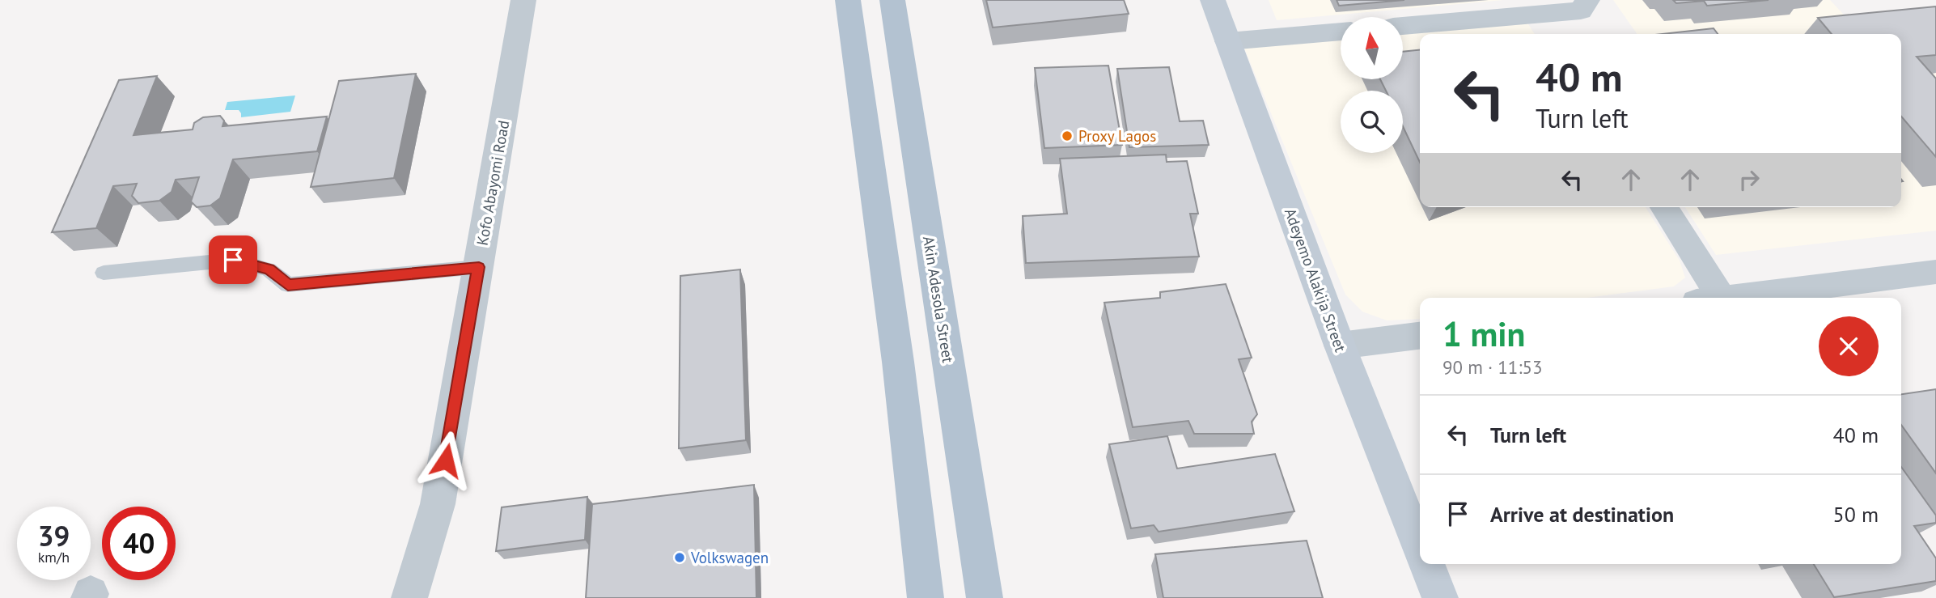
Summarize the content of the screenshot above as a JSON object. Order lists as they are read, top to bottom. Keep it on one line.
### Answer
{"streets":{"main road":["Adeyemo Alakija Street","Akin Adesola Street"],"street":["Kofo Abayomi Road"]},"places":["Proxy Lagos","Volkswagen"],"north":"top","page":{"turn":["40 m","Turn left"],"heading":["1 min","90 m · 11:53"],"list":[{"name":"Turn left","value":"40 m"},{"name":"Arrive at destination","value":"50 m"}],"speed":"39 km/h","limit":"40"}}
